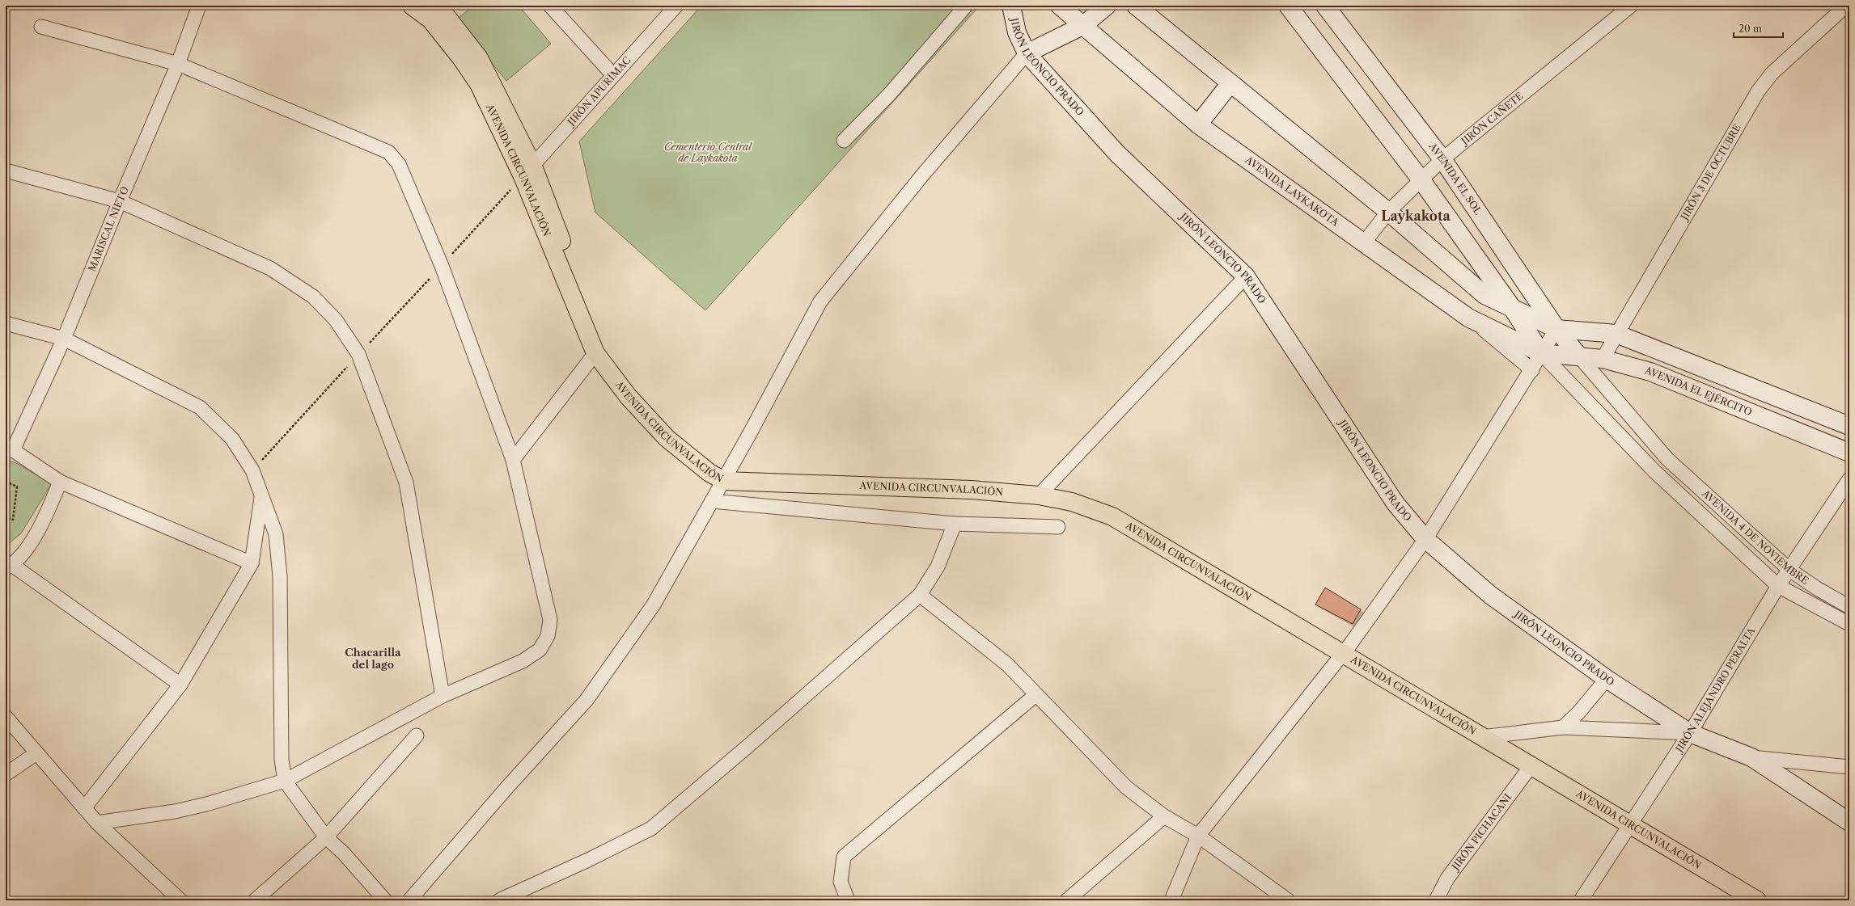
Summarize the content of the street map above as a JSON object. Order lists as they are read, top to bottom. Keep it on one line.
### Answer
{"streets":{"highway":["AVENIDA CIRCUNVALACIÓN"],"street":["JIRÓN LEONCIO PRADO","JIRÓN APURÍMAC","JIRÓN CAÑETE","JIRÓN 3 DE OCTUBRE","AVENIDA EL SOL","AVENIDA LAYKAKOTA","MARISCAL NIETO","AVENIDA EL EJÉRCITO","AVENIDA 4 DE NOVIEMBRE","JIRÓN ALEJANDRO PERALTA","JIRÓN PICHACANI"]},"crossings":[["JIRÓN LEONCIO PRADO","JIRÓN ALEJANDRO PERALTA"],["JIRÓN APURÍMAC","AVENIDA CIRCUNVALACIÓN"],["JIRÓN CAÑETE","AVENIDA EL SOL"],["JIRÓN CAÑETE","AVENIDA LAYKAKOTA"],["AVENIDA CIRCUNVALACIÓN","JIRÓN ALEJANDRO PERALTA"],["AVENIDA CIRCUNVALACIÓN","JIRÓN PICHACANI"],["JIRÓN 3 DE OCTUBRE","AVENIDA EL EJÉRCITO"],["AVENIDA EL SOL","AVENIDA EL EJÉRCITO"],["AVENIDA EL SOL","AVENIDA 4 DE NOVIEMBRE"],["AVENIDA LAYKAKOTA","AVENIDA EL EJÉRCITO"],["AVENIDA EL EJÉRCITO","AVENIDA 4 DE NOVIEMBRE"],["AVENIDA 4 DE NOVIEMBRE","JIRÓN ALEJANDRO PERALTA"]],"districts":["Laykakota","Chacarilla del lago"],"parks":["Cementerio Central de Laykakota"],"scale_bar":"20 m"}
